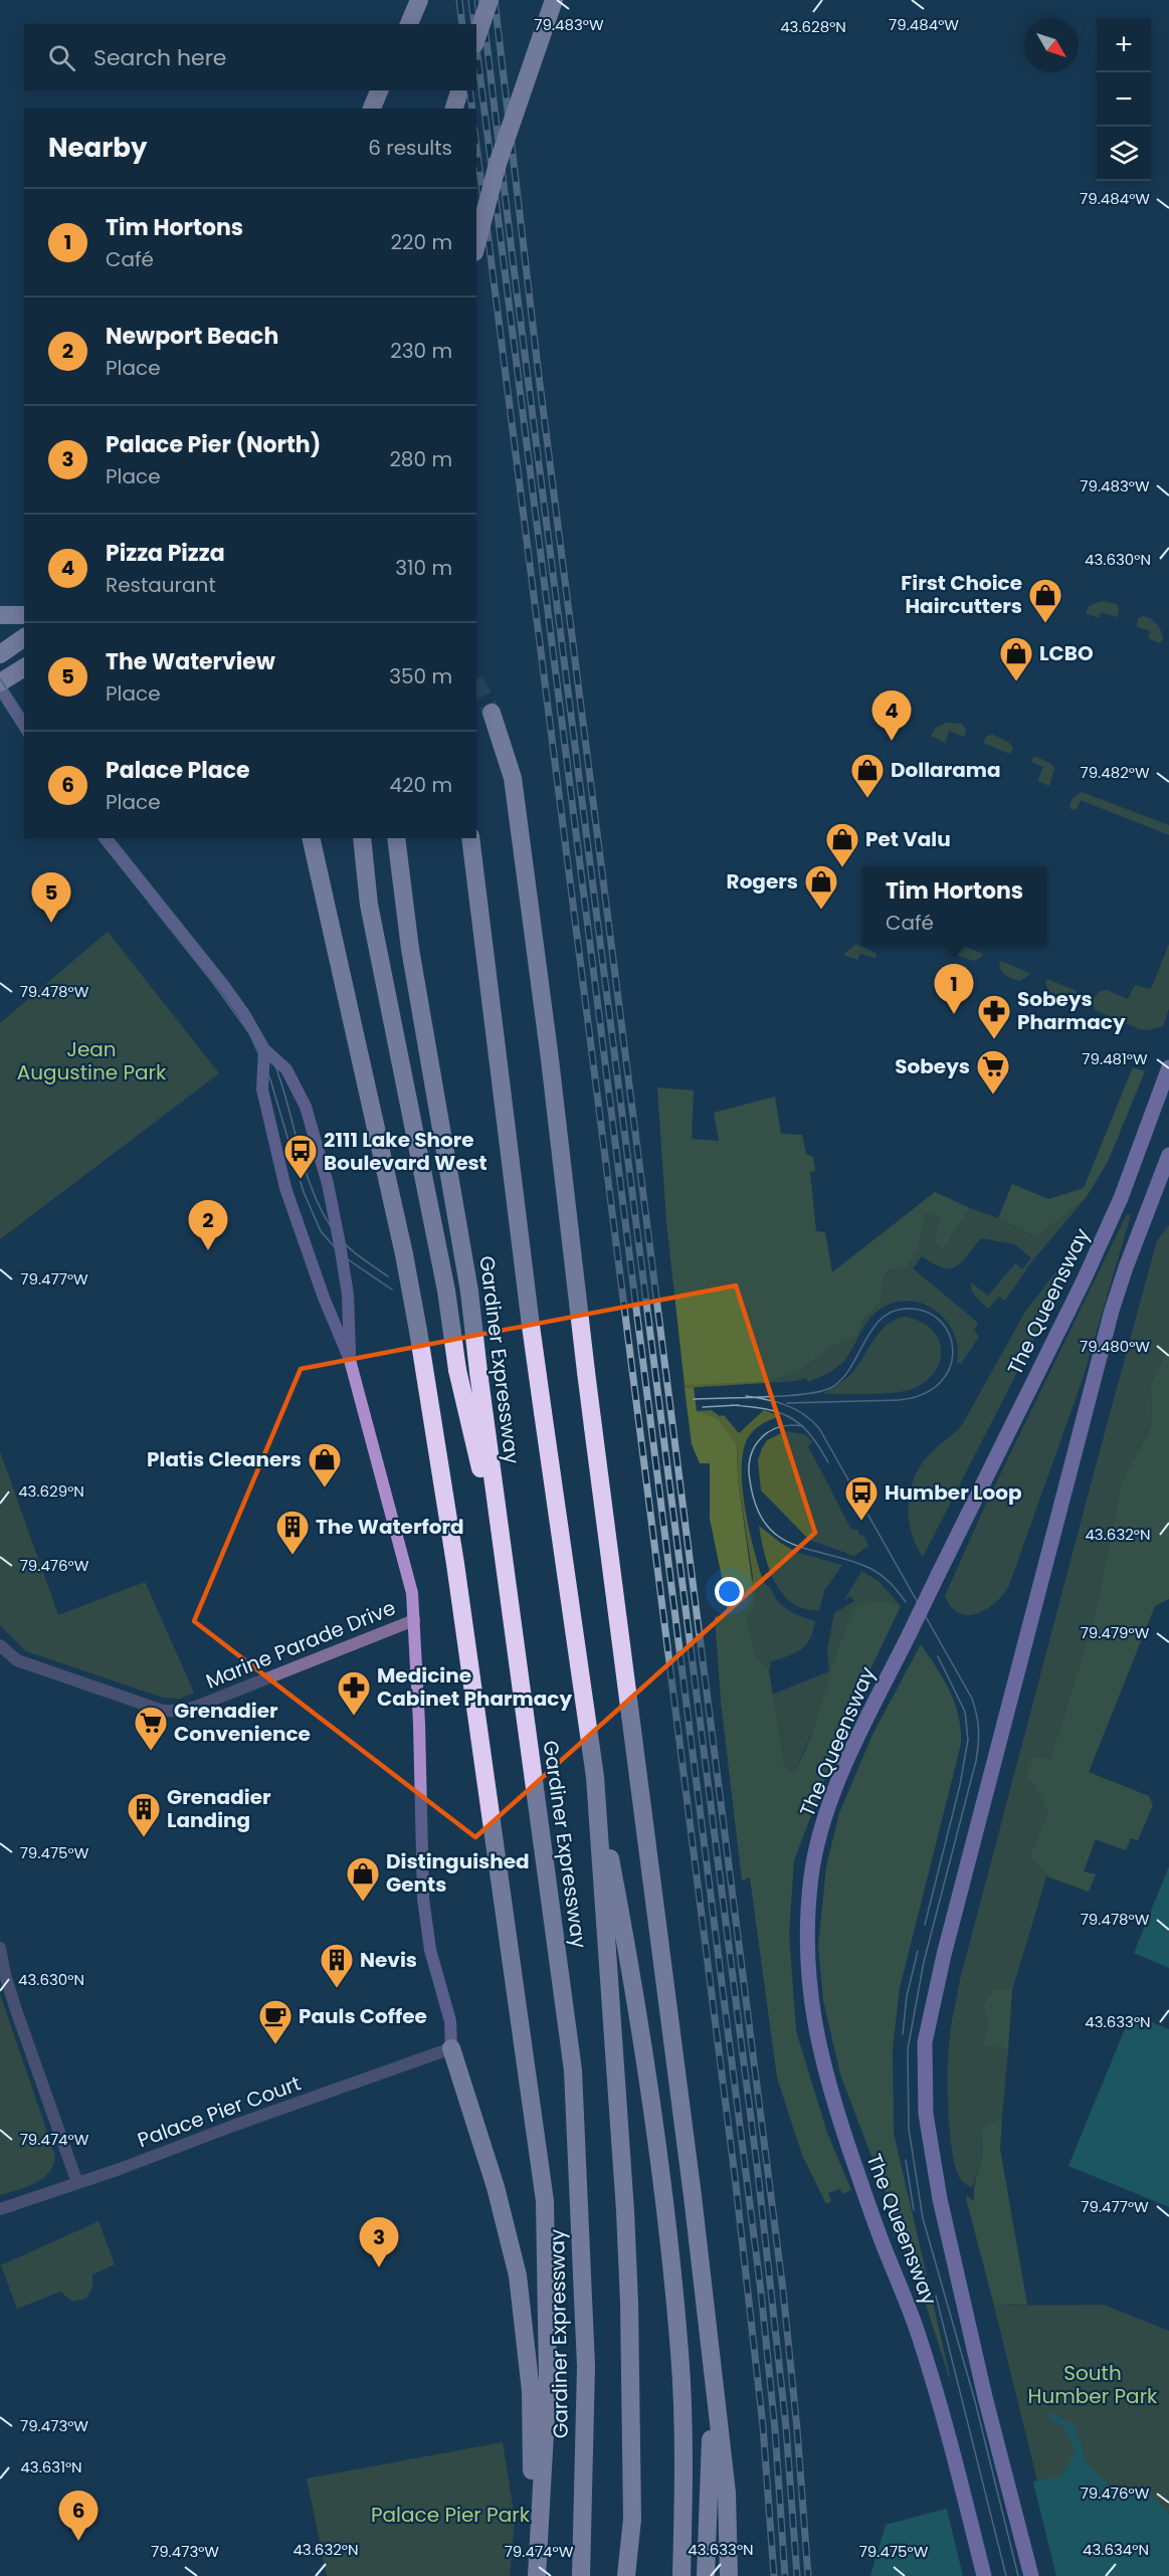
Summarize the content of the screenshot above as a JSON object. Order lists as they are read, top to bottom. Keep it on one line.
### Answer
{"streets":{"highway":["Gardiner Expressway"],"main road":["The Queensway"],"street":["Marine Parade Drive","Palace Pier Court"]},"parks":["Jean Augustine Park","South Humber Park","Palace Pier Park"],"places":{"shop":["First Choice Haircutters","LCBO","Dollarama","Pet Valu","Rogers","Platis Cleaners","Distinguished Gents"],"pharmacy":["Sobeys Pharmacy","Medicine Cabinet Pharmacy"],"supermarket":["Sobeys","Grenadier Convenience"],"bus stop":["2111 Lake Shore Boulevard West","Humber Loop"],"building":["The Waterford","Grenadier Landing","Nevis"],"cafe":["Pauls Coffee"]},"north":"bottom right","page":{"map_buttons":["+","−"],"search":"Search here","heading":["Nearby","6 results"],"list":[{"mark":"1","name":"Tim Hortons","note":"Café","value":"220 m"},{"mark":"2","name":"Newport Beach","note":"Place","value":"230 m"},{"mark":"3","name":"Palace Pier (North)","note":"Place","value":"280 m"},{"mark":"4","name":"Pizza Pizza","note":"Restaurant","value":"310 m"},{"mark":"5","name":"The Waterview","note":"Place","value":"350 m"},{"mark":"6","name":"Palace Place","note":"Place","value":"420 m"}],"pins":["4","5","1","2","3","6"],"popup":["Tim Hortons","Café"]},"coordinates":["79.483°W","79.484°W","43.628°N","43.630°N","79.482°W","79.478°W","79.481°W","79.477°W","79.480°W","43.629°N","43.632°N","79.476°W","79.479°W","79.475°W","43.633°N","79.474°W","79.473°W","43.631°N","43.634°N"]}
